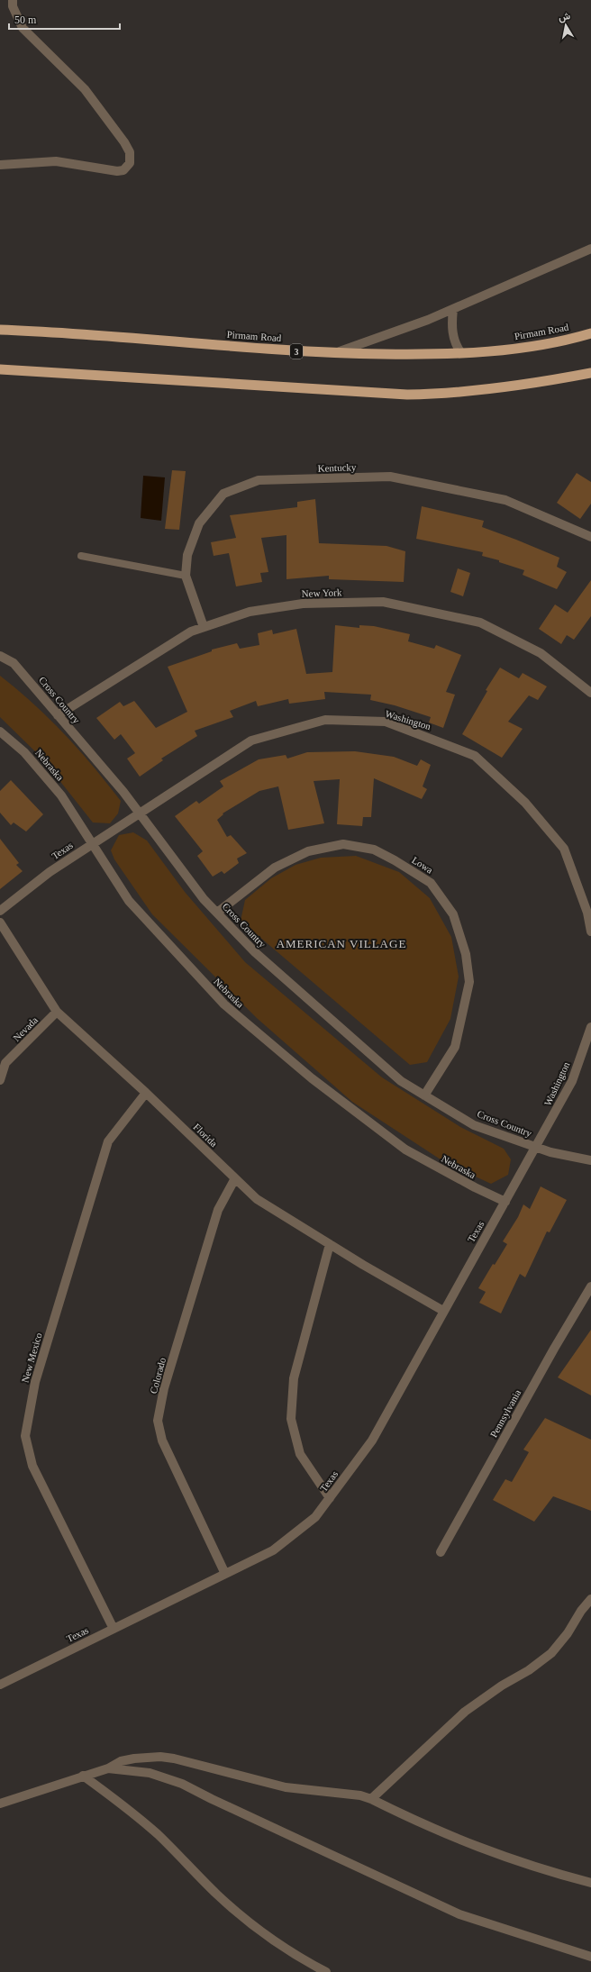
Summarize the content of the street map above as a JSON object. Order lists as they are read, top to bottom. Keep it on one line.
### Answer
{"streets":{"highway":["Pirmam Road","3"],"street":["Kentucky","New York","Cross Country","Washington","Nebraska","Texas","Lowa","Nevada","Florida","New Mexico","Colorado","Pennsylvania"]},"crossings":[["Kentucky","New York"],["New York","Cross Country"],["Cross Country","Washington"],["Cross Country","Texas"],["Cross Country","Lowa"],["Washington","Texas"],["Nebraska","Texas"],["Texas","Florida"],["Texas","New Mexico"],["Texas","Colorado"],["Nevada","Florida"],["Florida","New Mexico"],["Florida","Colorado"]],"districts":["AMERICAN VILLAGE"],"scale_bar":"50 m","north":"top"}
